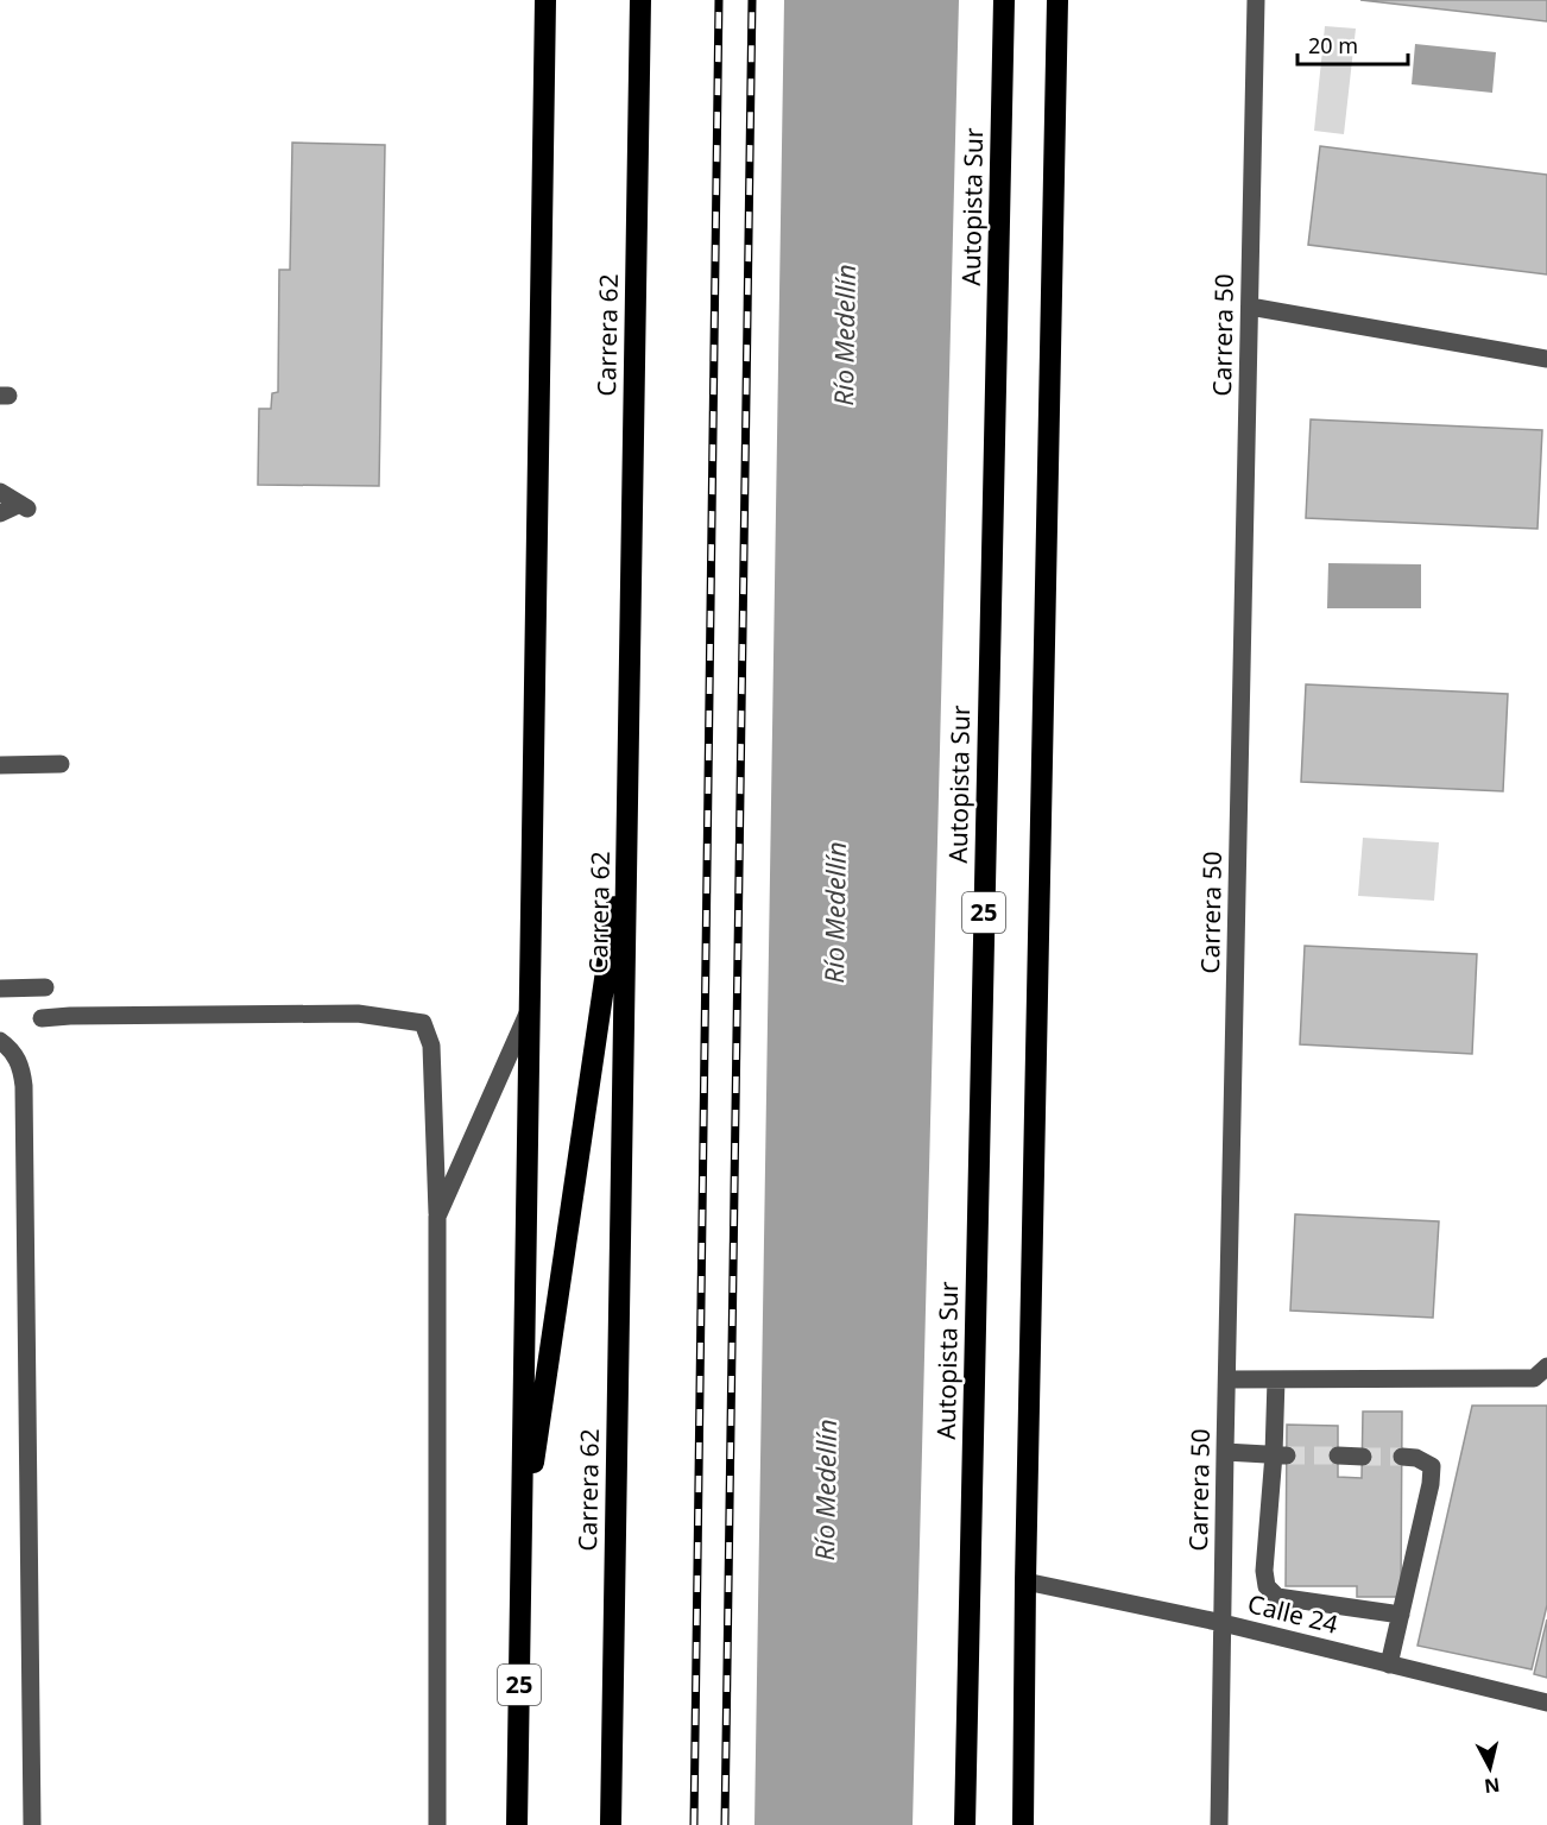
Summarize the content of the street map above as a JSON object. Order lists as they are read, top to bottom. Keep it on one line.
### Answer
{"streets":{"highway":["Autopista Sur","Carrera 62","25"],"street":["Carrera 50","Calle 24"]},"crossings":[["Carrera 50","Calle 24"],["25","Calle 24"]],"water":["Río Medellín"],"scale_bar":"20 m","north":"bottom"}
